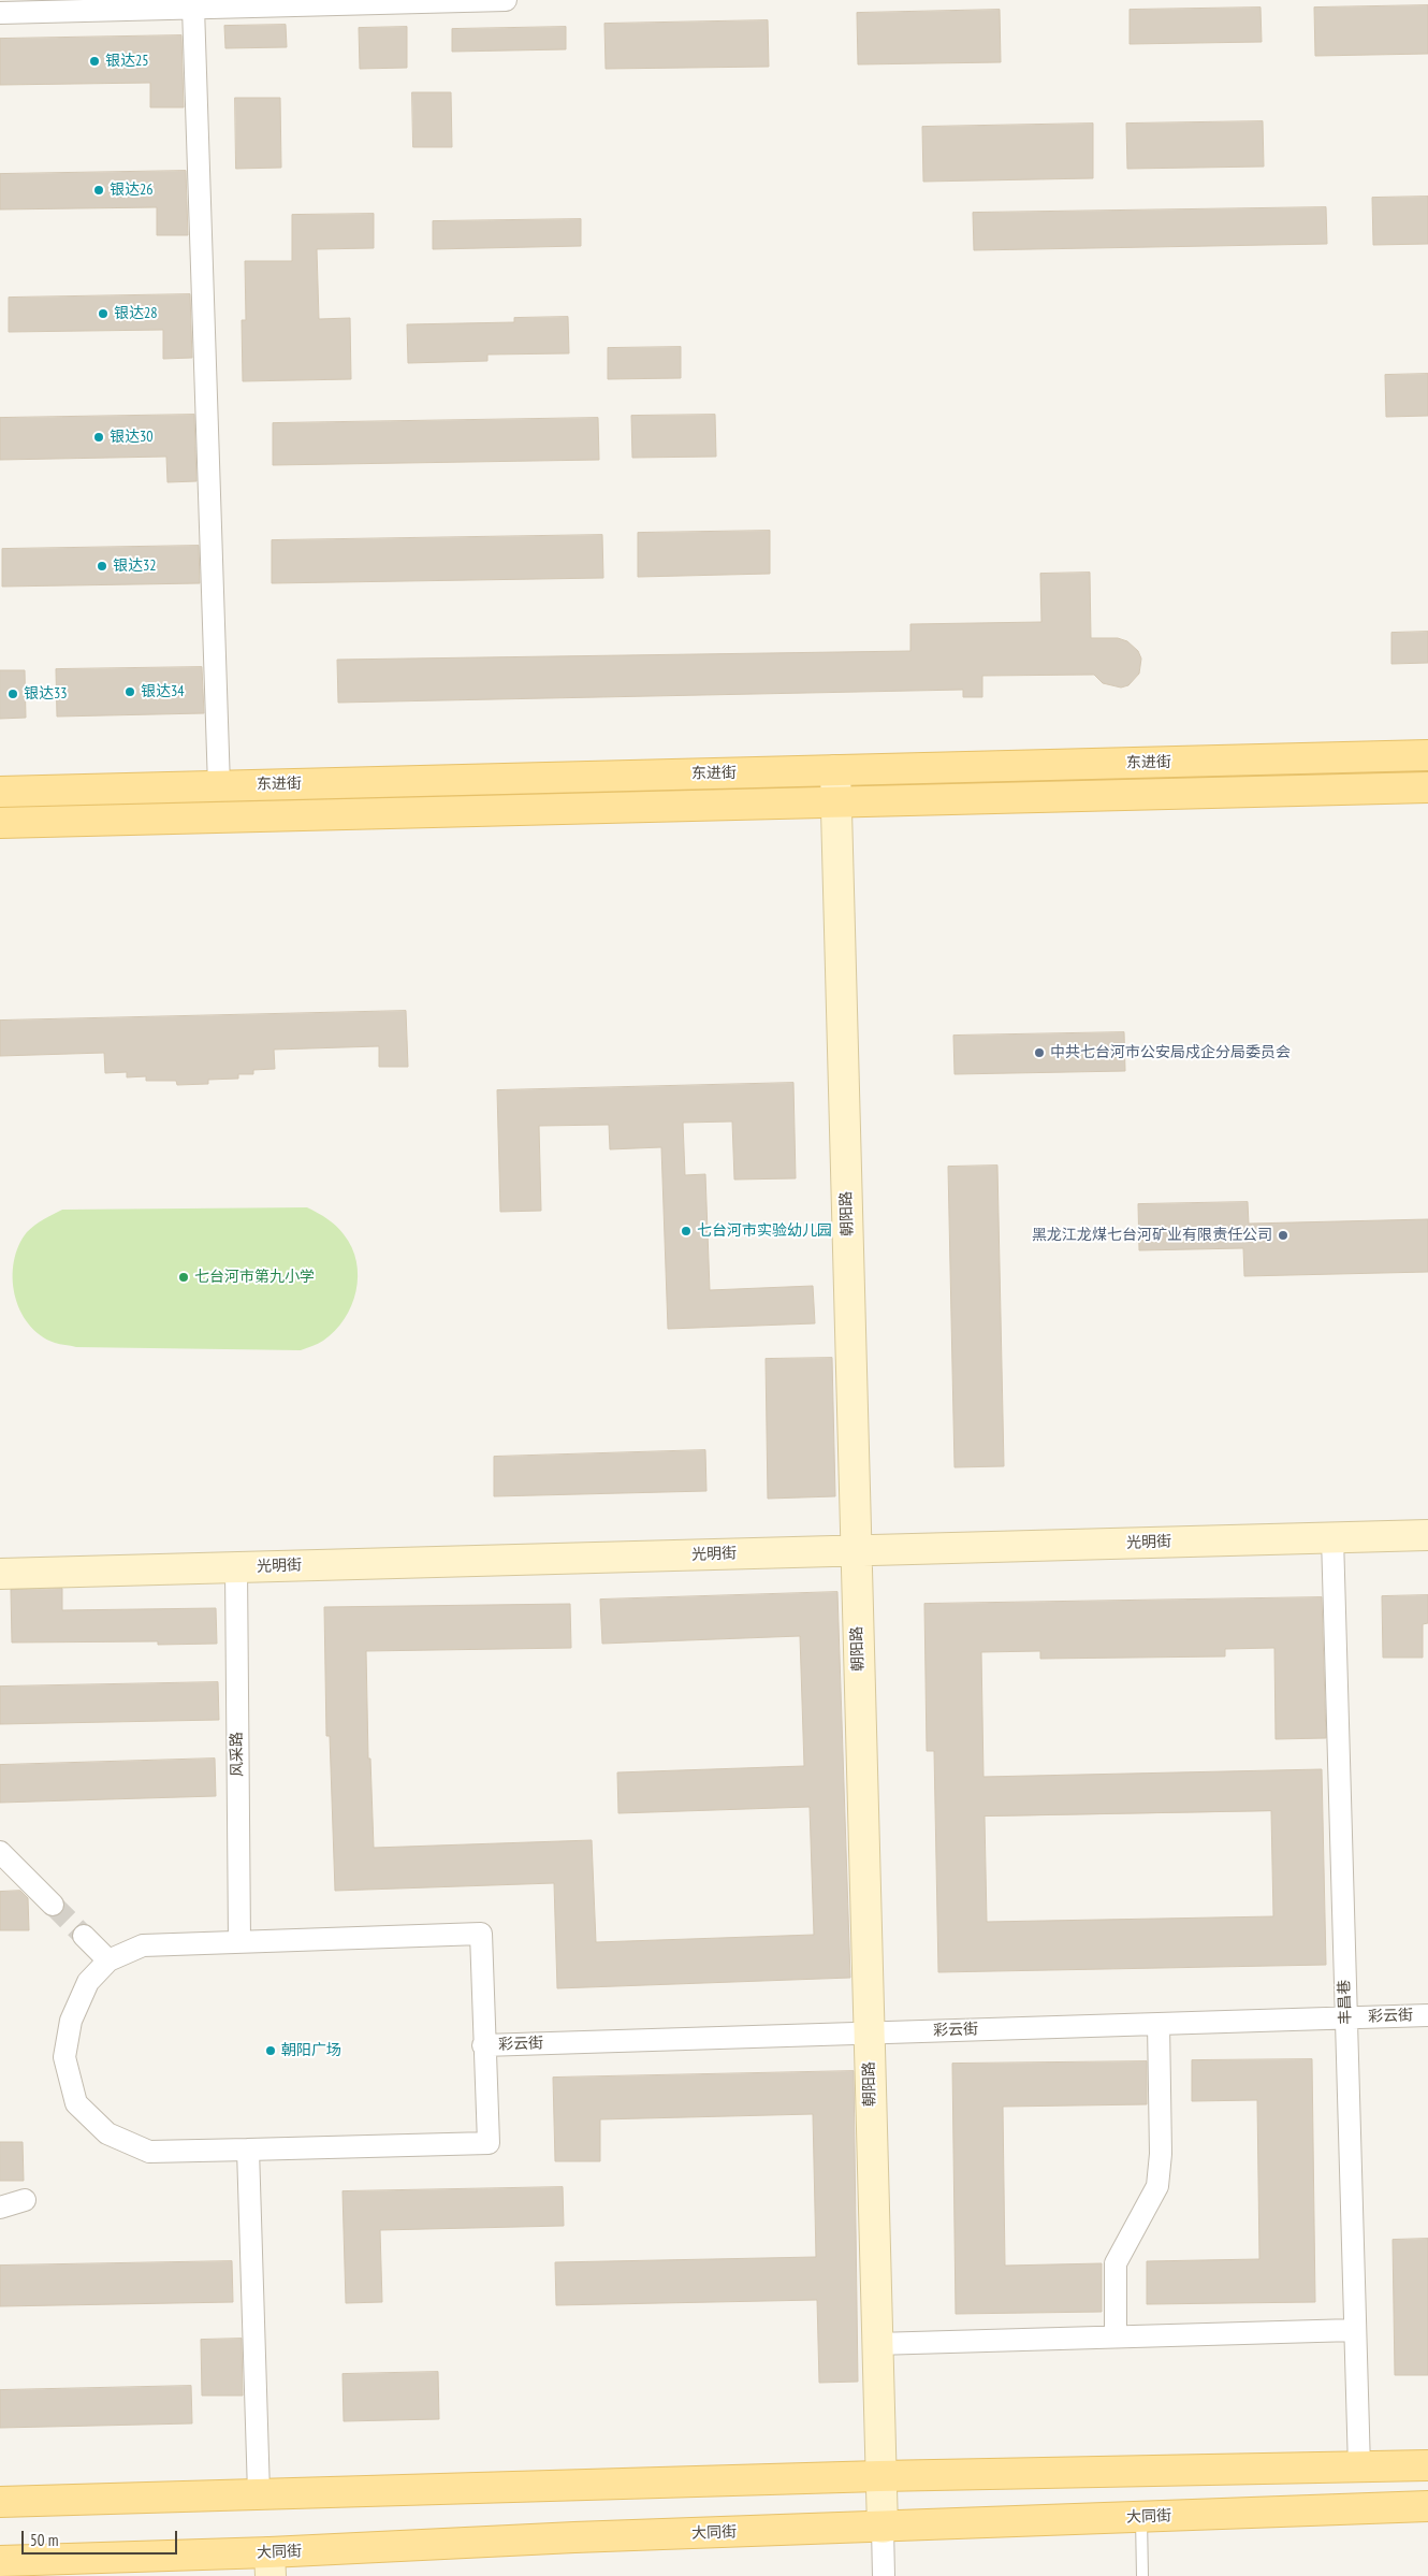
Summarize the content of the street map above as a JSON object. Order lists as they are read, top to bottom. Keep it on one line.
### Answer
{"streets":{"main road":["东进街","大同街"],"street":["朝阳路","光明街","风采路","丰昌巷","彩云街"]},"crossings":[["东进街","朝阳路"],["朝阳路","光明街"],["朝阳路","彩云街"],["朝阳路","大同街"],["光明街","风采路"],["光明街","丰昌巷"],["丰昌巷","彩云街"]],"places":["银达25","银达26","银达28","银达30","银达32","银达34","银达33","中共七台河市公安局戍企分局委员会","七台河市实验幼儿园","黑龙江龙煤七台河矿业有限责任公司","七台河市第九小学","朝阳广场"],"scale_bar":"50 m"}
